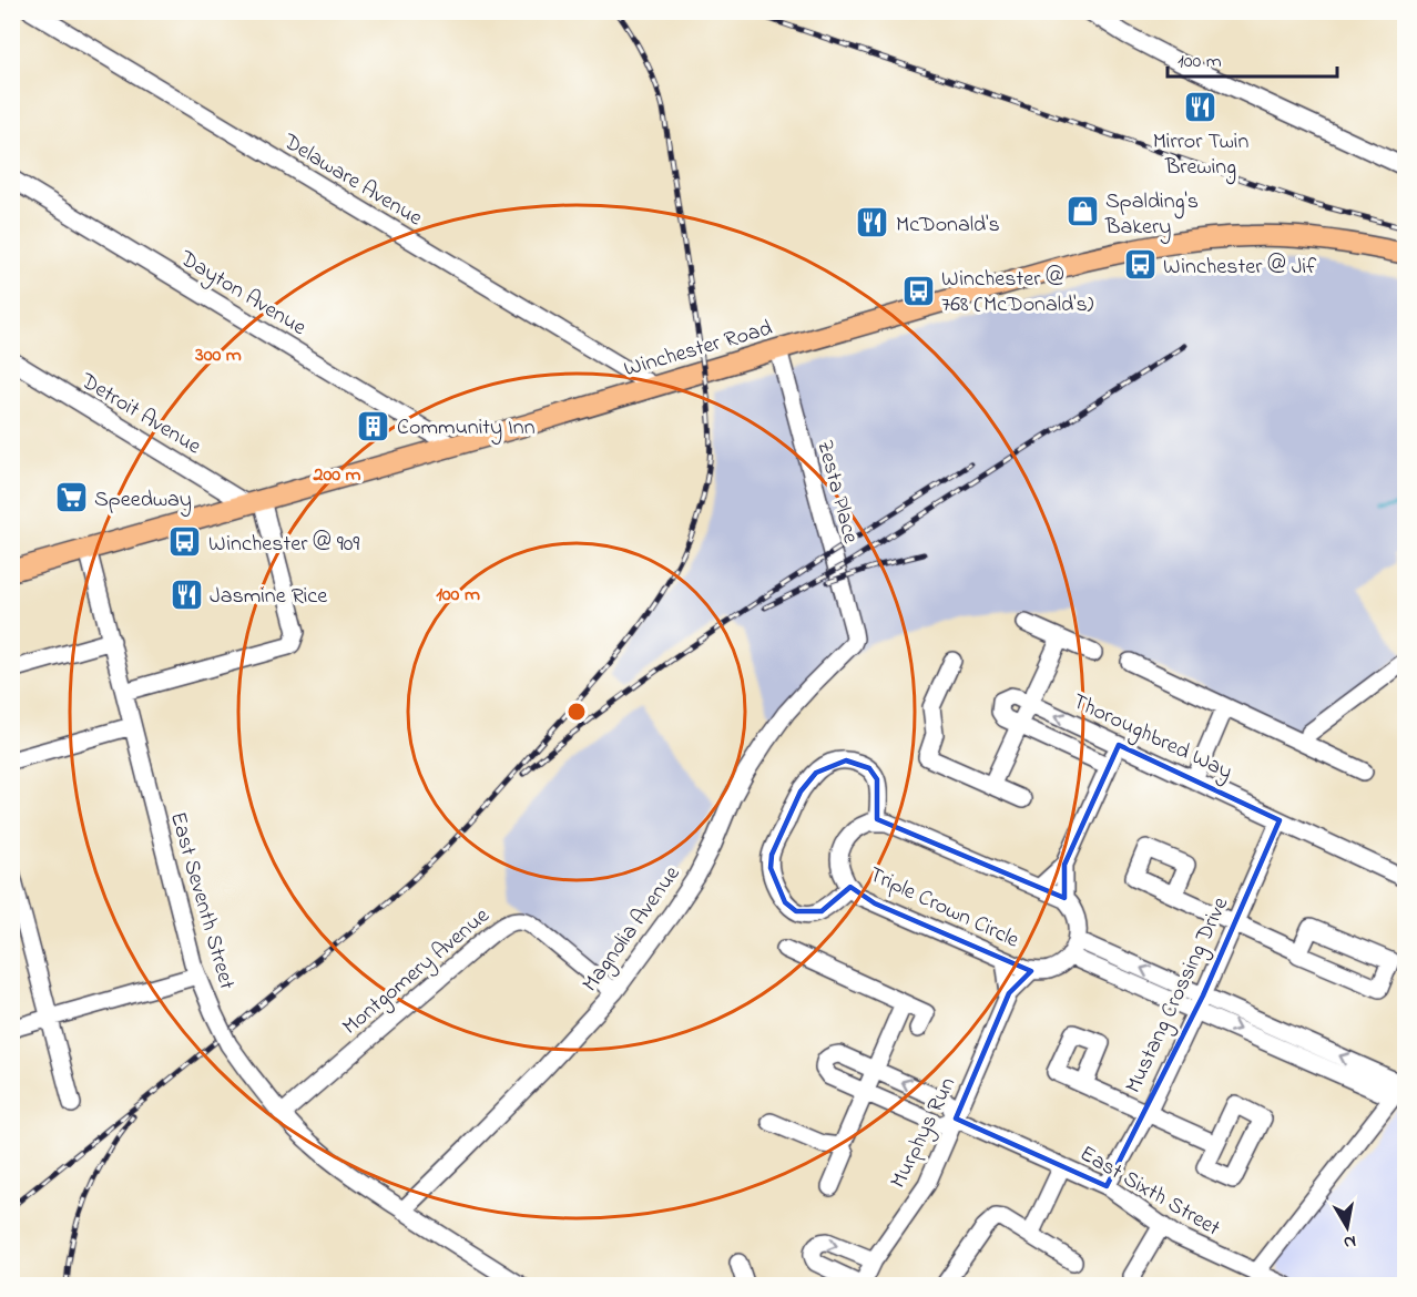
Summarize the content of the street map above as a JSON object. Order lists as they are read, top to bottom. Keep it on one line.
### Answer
{"streets":{"main road":["Winchester Road"],"street":["Delaware Avenue","Dayton Avenue","Detroit Avenue","Zesta Place","Thoroughbred Way","East Seventh Street","Triple Crown Circle","Magnolia Avenue","Montgomery Avenue","Mustang Crossing Drive","Murphys Run","East Sixth Street"]},"crossings":[["Delaware Avenue","Winchester Road"],["Dayton Avenue","Winchester Road"],["Winchester Road","Detroit Avenue"],["Winchester Road","Zesta Place"],["Winchester Road","East Seventh Street"],["Zesta Place","Magnolia Avenue"],["Thoroughbred Way","Mustang Crossing Drive"],["East Seventh Street","Magnolia Avenue"],["East Seventh Street","Montgomery Avenue"],["Triple Crown Circle","Murphys Run"],["Magnolia Avenue","Montgomery Avenue"],["Mustang Crossing Drive","East Sixth Street"],["Murphys Run","East Sixth Street"]],"places":{"restaurant":["Mirror Twin Brewing","McDonald's","Jasmine Rice"],"shop":["Spalding's Bakery"],"bus stop":["Winchester @ Jif","Winchester @ 768 (McDonald's)","Winchester @ 909"],"building":["Community Inn"],"supermarket":["Speedway"]},"scale_bar":"100 m","north":"bottom","rings":["300 m","200 m","100 m"]}
